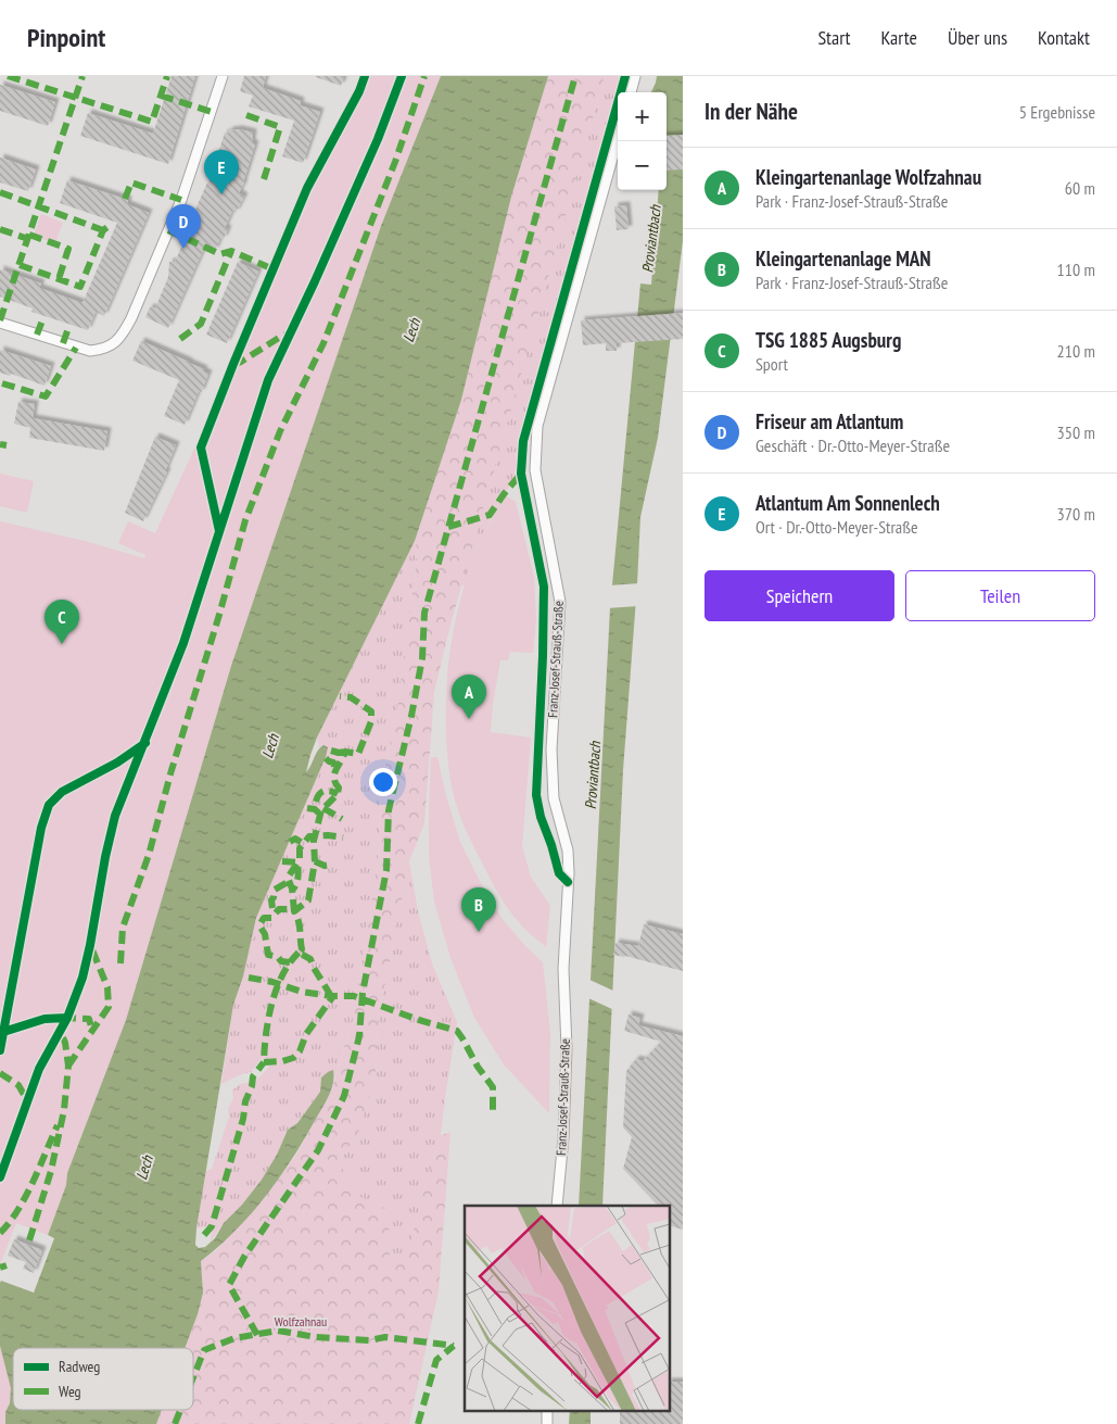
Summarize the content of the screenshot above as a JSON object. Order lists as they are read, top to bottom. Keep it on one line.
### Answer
{"streets":{"street":["Franz-Josef-Strauß-Straße"]},"water":["Proviantbach","Lech"],"parks":["Wolfzahnau"],"legend":["Radweg","Weg"],"page":{"header":"Pinpoint","nav":["Start","Karte","Über uns","Kontakt"],"heading":["In der Nähe","5 Ergebnisse"],"map_buttons":["+","−"],"list":[{"mark":"A","name":"Kleingartenanlage Wolfzahnau","note":"Park · Franz-Josef-Strauß-Straße","value":"60 m"},{"mark":"B","name":"Kleingartenanlage MAN","note":"Park · Franz-Josef-Strauß-Straße","value":"110 m"},{"mark":"C","name":"TSG 1885 Augsburg","note":"Sport","value":"210 m"},{"mark":"D","name":"Friseur am Atlantum","note":"Geschäft · Dr.-Otto-Meyer-Straße","value":"350 m"},{"mark":"E","name":"Atlantum Am Sonnenlech","note":"Ort · Dr.-Otto-Meyer-Straße","value":"370 m"}],"pins":["E","D","C","A","B"],"buttons":["Speichern","Teilen"]}}
